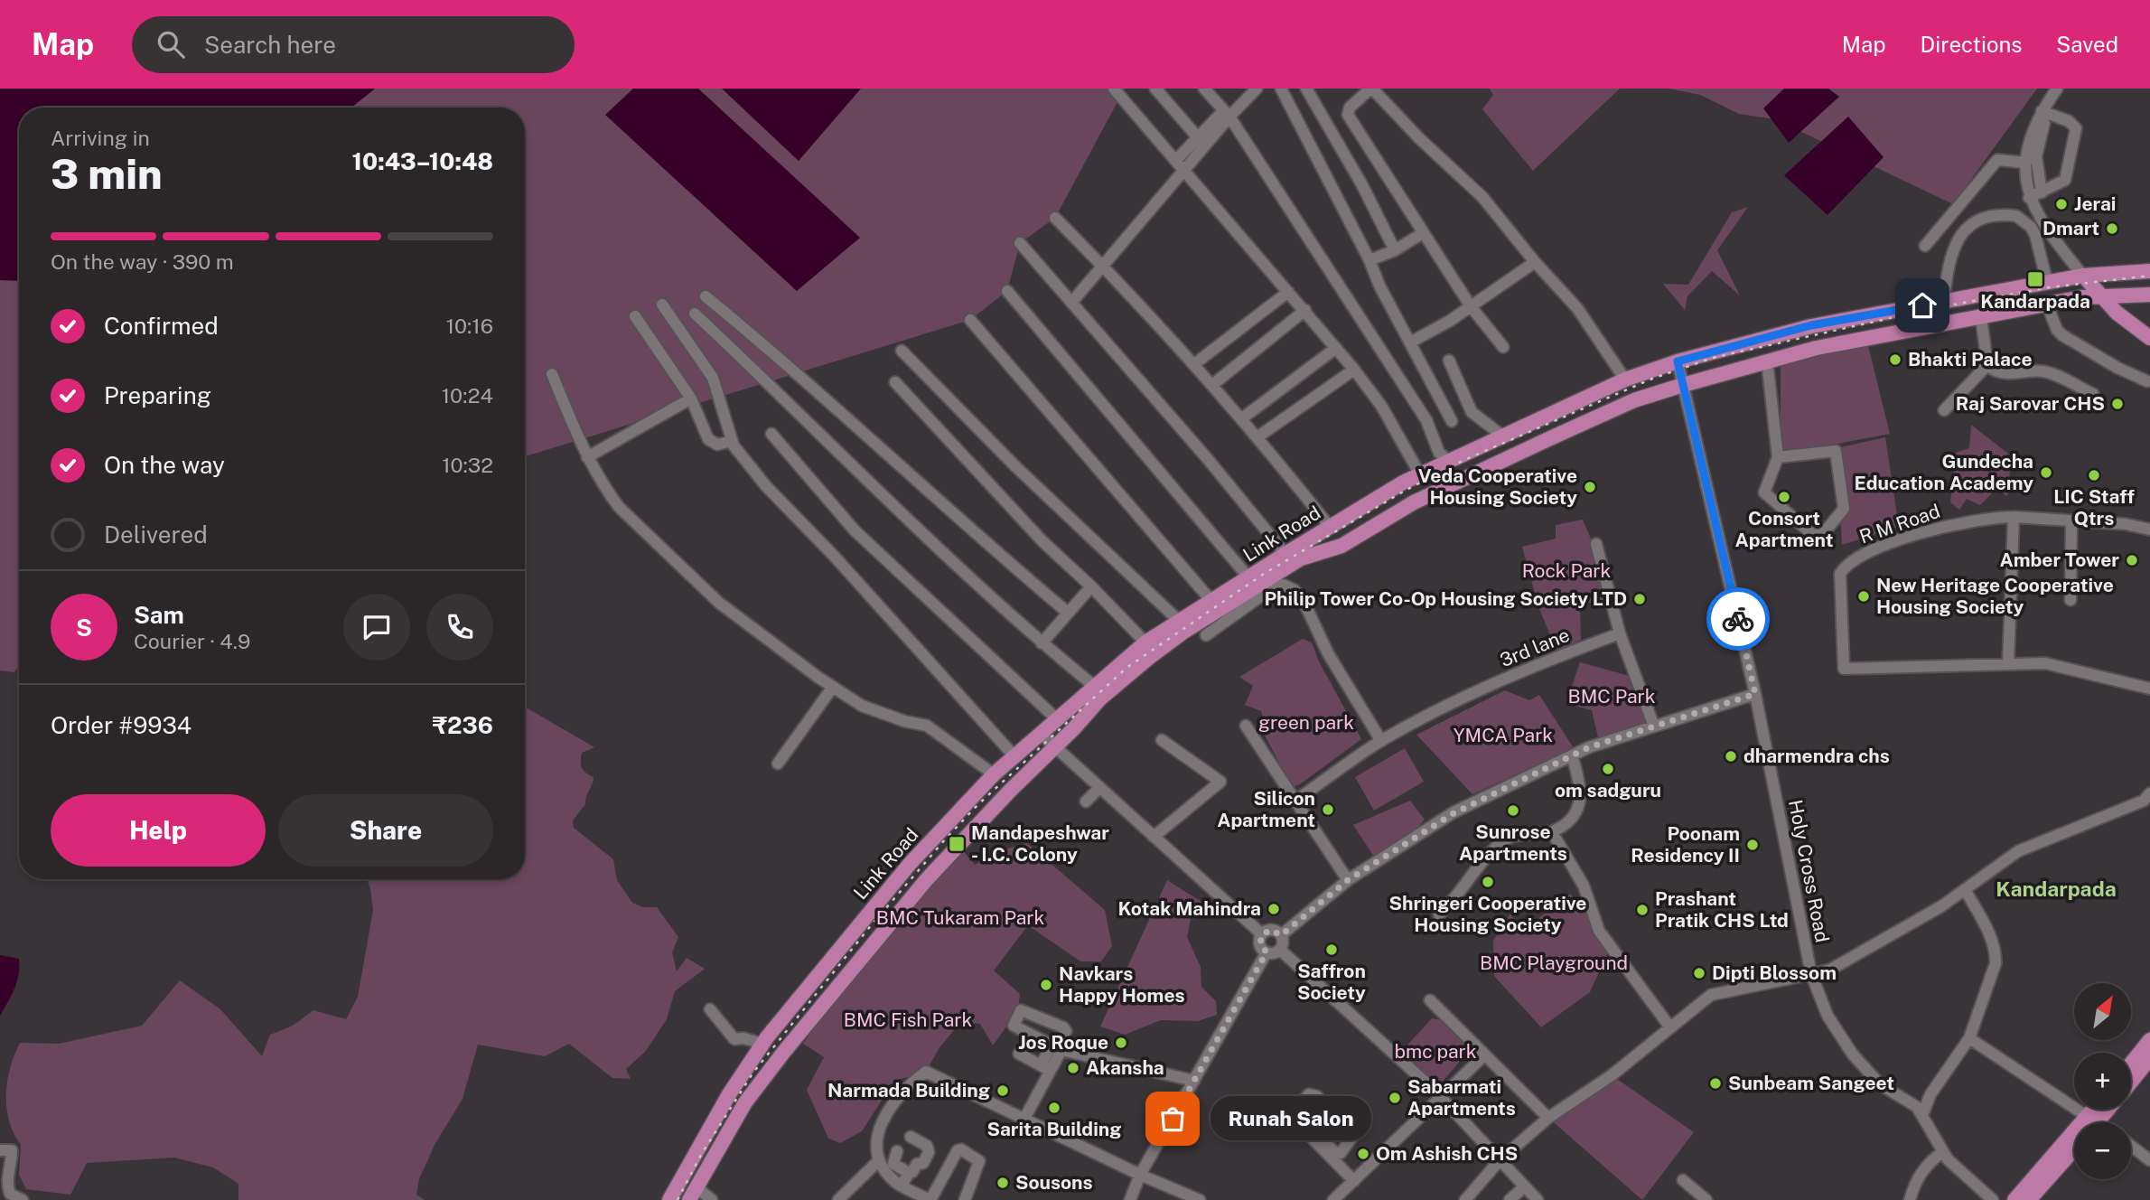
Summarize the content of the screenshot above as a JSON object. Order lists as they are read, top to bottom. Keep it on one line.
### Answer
{"streets":{"main road":["Link Road"],"street":["R M Road","3rd lane","Holy Cross Road"]},"crossings":[["Link Road","Holy Cross Road"]],"districts":["Kandarpada"],"parks":["Rock Park","BMC Park","green park","YMCA Park","BMC Tukaram Park","BMC Playground","BMC Fish Park","bmc park"],"places":{"other":["Jerai","Dmart","Bhakti Palace","Raj Sarovar CHS","Gundecha Education Academy","LIC Staff Qtrs","Veda Cooperative Housing Society","Consort Apartment","Amber Tower","New Heritage Cooperative Housing Society","Philip Tower Co-Op Housing Society LTD","dharmendra chs","om sadguru","Silicon Apartment","Sunrose Apartments","Poonam Residency II","Shringeri Cooperative Housing Society","Kotak Mahindra","Prashant Pratik CHS Ltd","Saffron Society","Dipti Blossom","Navkars Happy Homes","Jos Roque","Akansha","Sunbeam Sangeet","Narmada Building","Sabarmati Apartments","Sarita Building","Runah Salon","Om Ashish CHS","Sousons"],"transit":["Kandarpada","Mandapeshwar - I.C. Colony"]},"north":"top right","page":{"header":"Map","search":"Search here","nav":["Map","Directions","Saved"],"heading":["3 min","Arriving in","10:43–10:48"],"panel":["Sam","Courier · 4.9","Order #9934","₹236"],"bar":"On the way · 390 m","list":[["Confirmed","10:16"],["Preparing","10:24"],["On the way","10:32"],"Delivered"],"round":"S","buttons":["Help","Share"],"map_buttons":["+","−"],"bubble":"Runah Salon"}}
